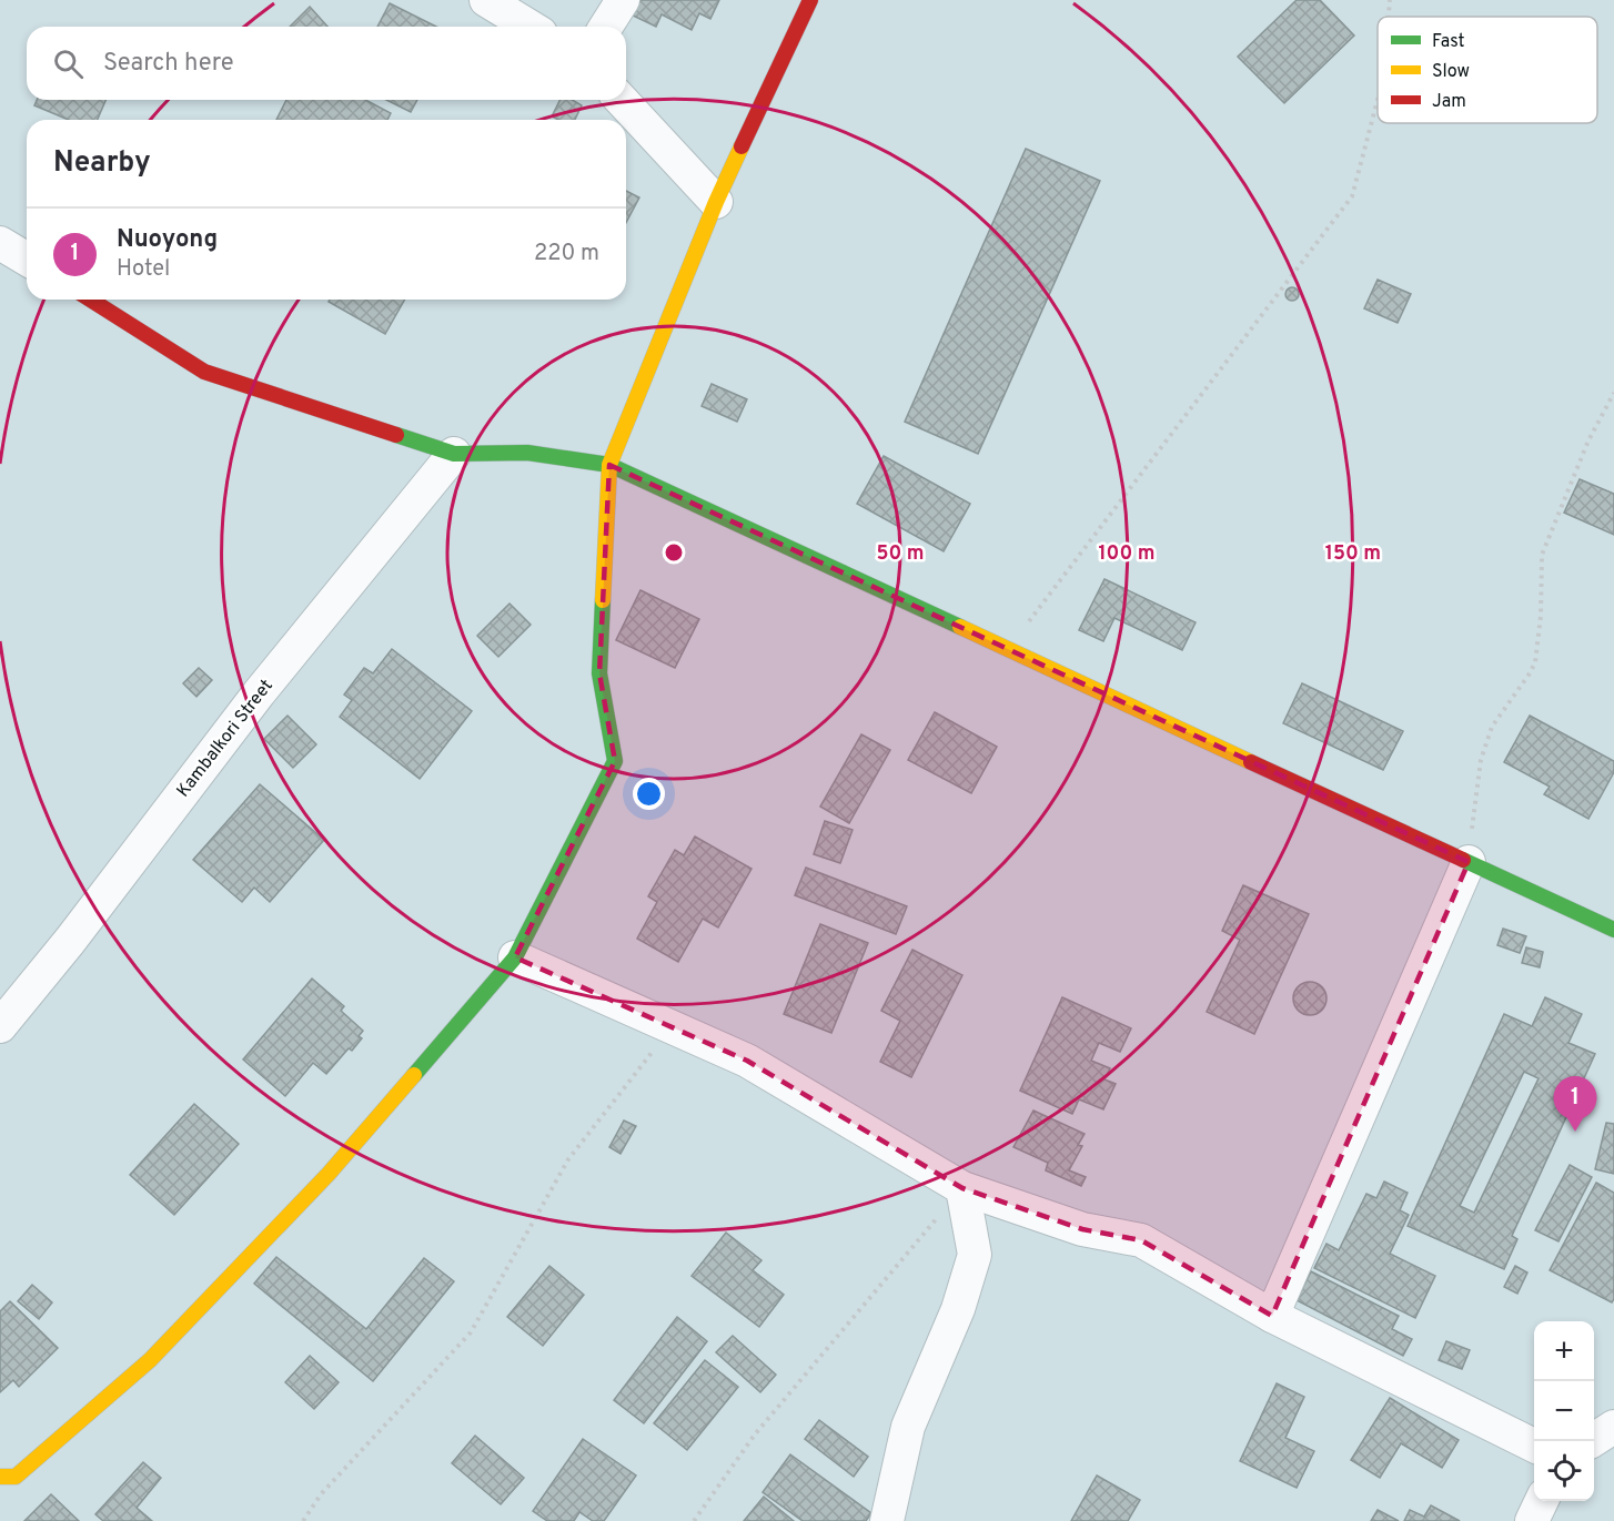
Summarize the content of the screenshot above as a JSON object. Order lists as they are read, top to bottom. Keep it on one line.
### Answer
{"streets":{"street":["Kambalkori Street"]},"legend":["Fast","Slow","Jam"],"page":{"search":"Search here","heading":"Nearby","list":[{"mark":"1","name":"Nuoyong","note":"Hotel","value":"220 m"}],"pins":"1","map_buttons":["+","−"]},"rings":["50 m","100 m","150 m"]}
